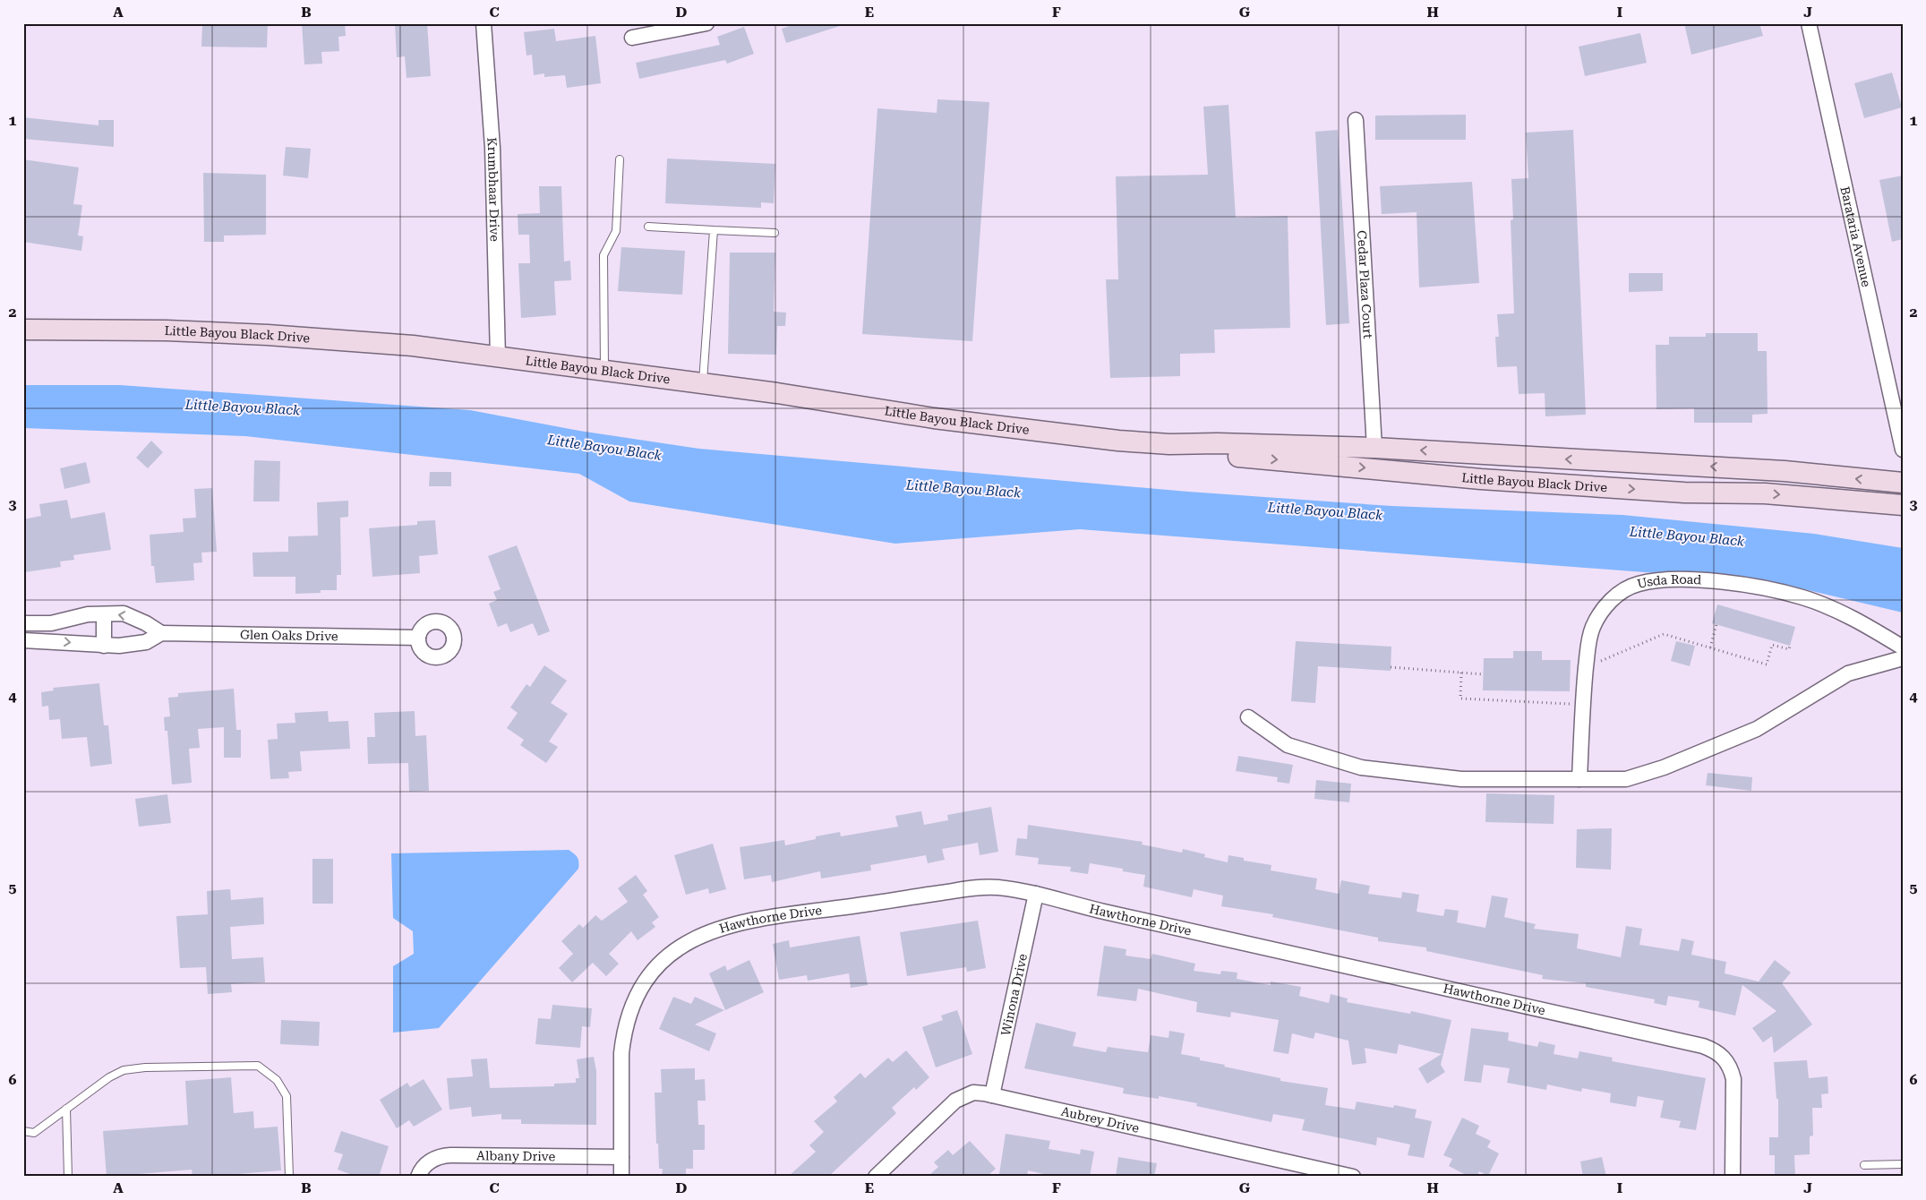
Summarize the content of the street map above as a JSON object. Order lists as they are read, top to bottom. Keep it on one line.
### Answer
{"streets":{"main road":["Little Bayou Black Drive"],"street":["Krumbhaar Drive","Barataria Avenue","Cedar Plaza Court","Usda Road","Glen Oaks Drive","Hawthorne Drive","Winona Drive","Aubrey Drive","Albany Drive"]},"crossings":[["Krumbhaar Drive","Little Bayou Black Drive"],["Cedar Plaza Court","Little Bayou Black Drive"],["Hawthorne Drive","Winona Drive"],["Hawthorne Drive","Albany Drive"],["Winona Drive","Aubrey Drive"]],"water":["Little Bayou Black"],"grid":{"columns":["A","B","C","D","E","F","G","H","I","J"],"rows":["1","2","3","4","5","6"]}}
